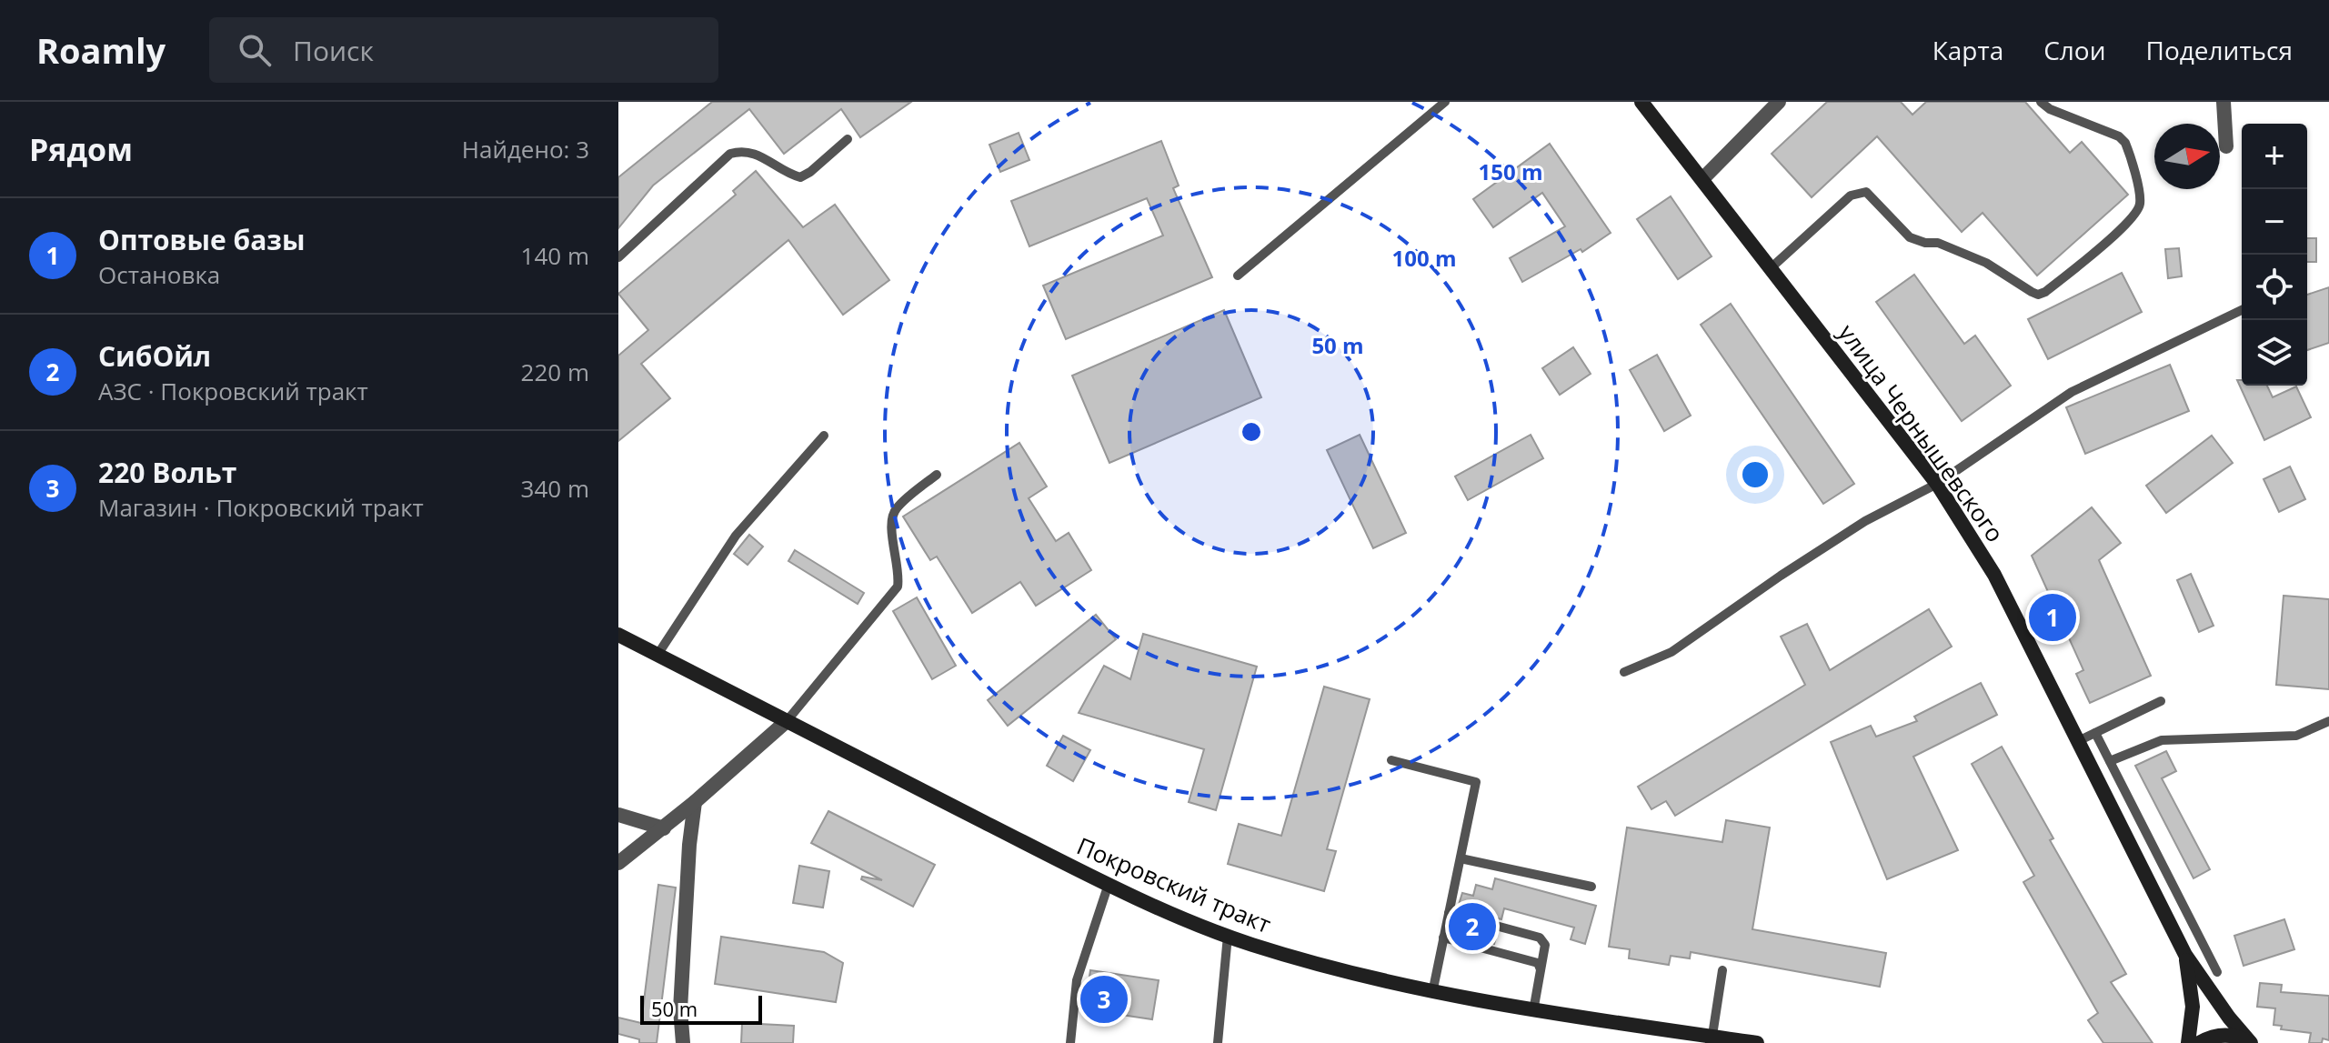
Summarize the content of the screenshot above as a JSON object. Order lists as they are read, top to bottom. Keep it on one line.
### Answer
{"streets":{"main road":["улица Чернышевского","Покровский тракт"]},"scale_bar":"50 m","north":"right","page":{"header":"Roamly","search":"Поиск","nav":["Карта","Слои","Поделиться"],"heading":["Рядом","Найдено: 3"],"map_buttons":["+","−"],"list":[{"mark":"1","name":"Оптовые базы","note":"Остановка","value":"140 m"},{"mark":"2","name":"СибОйл","note":"АЗС · Покровский тракт","value":"220 m"},{"mark":"3","name":"220 Вольт","note":"Магазин · Покровский тракт","value":"340 m"}],"pins":["1","2","3"],"scale":"50 m"},"rings":["150 m","100 m","50 m"]}
